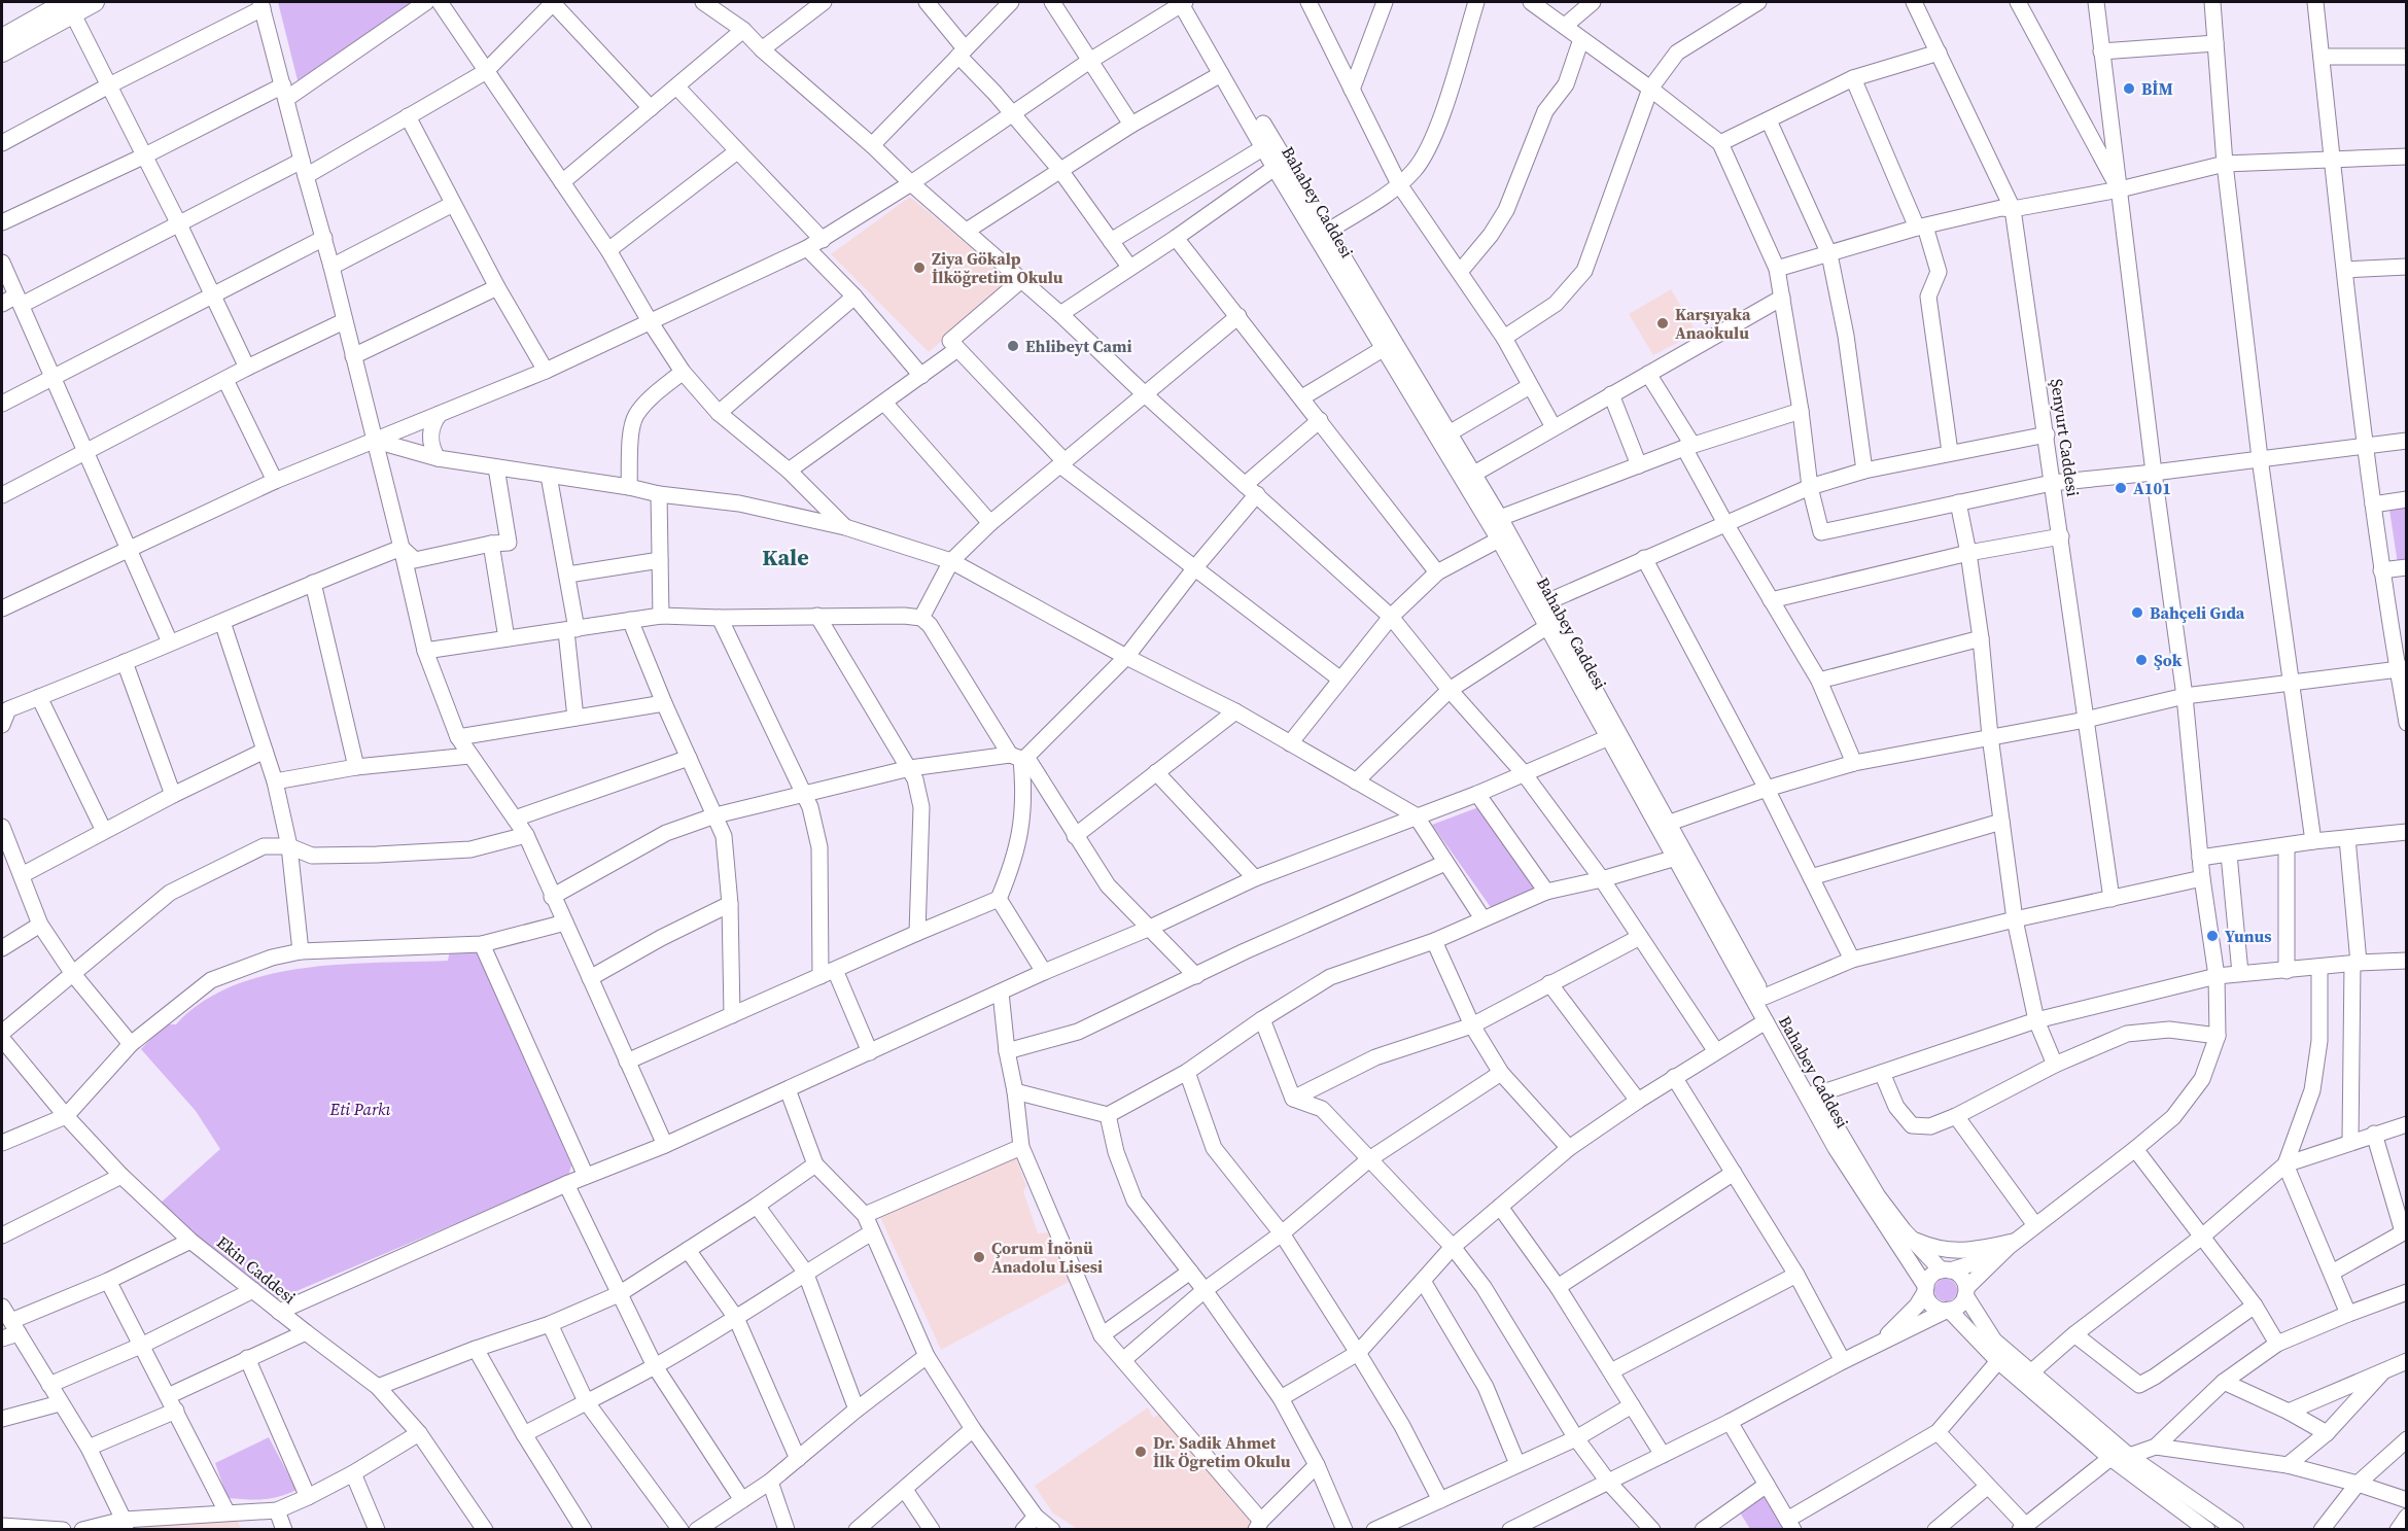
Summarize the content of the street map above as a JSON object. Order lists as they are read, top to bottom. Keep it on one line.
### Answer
{"streets":{"street":["Bahabey Caddesi","Şenyurt Caddesi","Ekin Caddesi"]},"districts":["Kale"],"parks":["Eti Parkı"],"places":["BİM","Ziya Gökalp İlköğretim Okulu","Karşıyaka Anaokulu","Ehlibeyt Cami","A101","Bahçeli Gıda","Şok","Yunus","Çorum İnönü Anadolu Lisesi","Dr. Sadik Ahmet İlk Ögretim Okulu"]}
